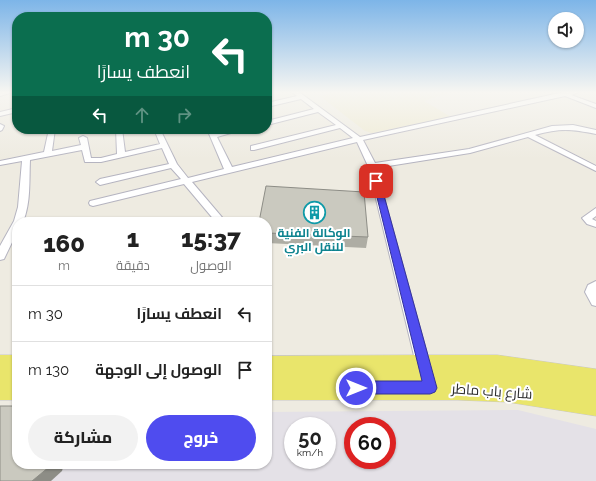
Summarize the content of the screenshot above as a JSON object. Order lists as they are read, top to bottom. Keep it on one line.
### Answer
{"streets":{"main road":["شارع باب ماطر"]},"places":{"building":["الوكالة الفنية للنقل البري"]},"page":{"turn":["30 m","انعطف يسارًا"],"eta":["15:37","الوصول","1","دقيقة","160","m"],"list":[{"name":"انعطف يسارًا","value":"30 m"},{"name":"الوصول إلى الوجهة","value":"130 m"}],"buttons":["خروج","مشاركة"],"speed":"50 km/h","limit":"60"}}
